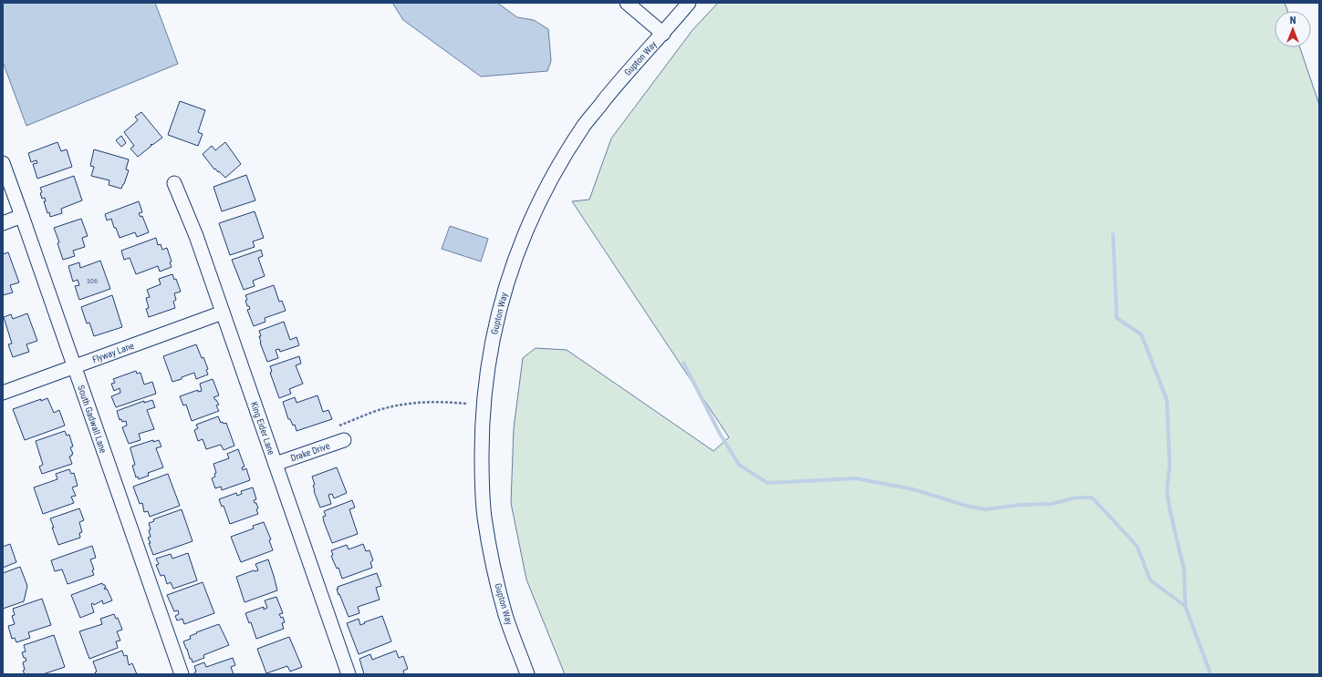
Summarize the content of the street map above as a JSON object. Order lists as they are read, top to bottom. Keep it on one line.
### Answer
{"streets":{"street":["Gupton Way","Flyway Lane","South Gadwall Lane","King Eider Lane","Drake Drive"]},"crossings":[["Flyway Lane","South Gadwall Lane"],["Flyway Lane","King Eider Lane"],["King Eider Lane","Drake Drive"]],"house_numbers":["306"],"north":"top"}
